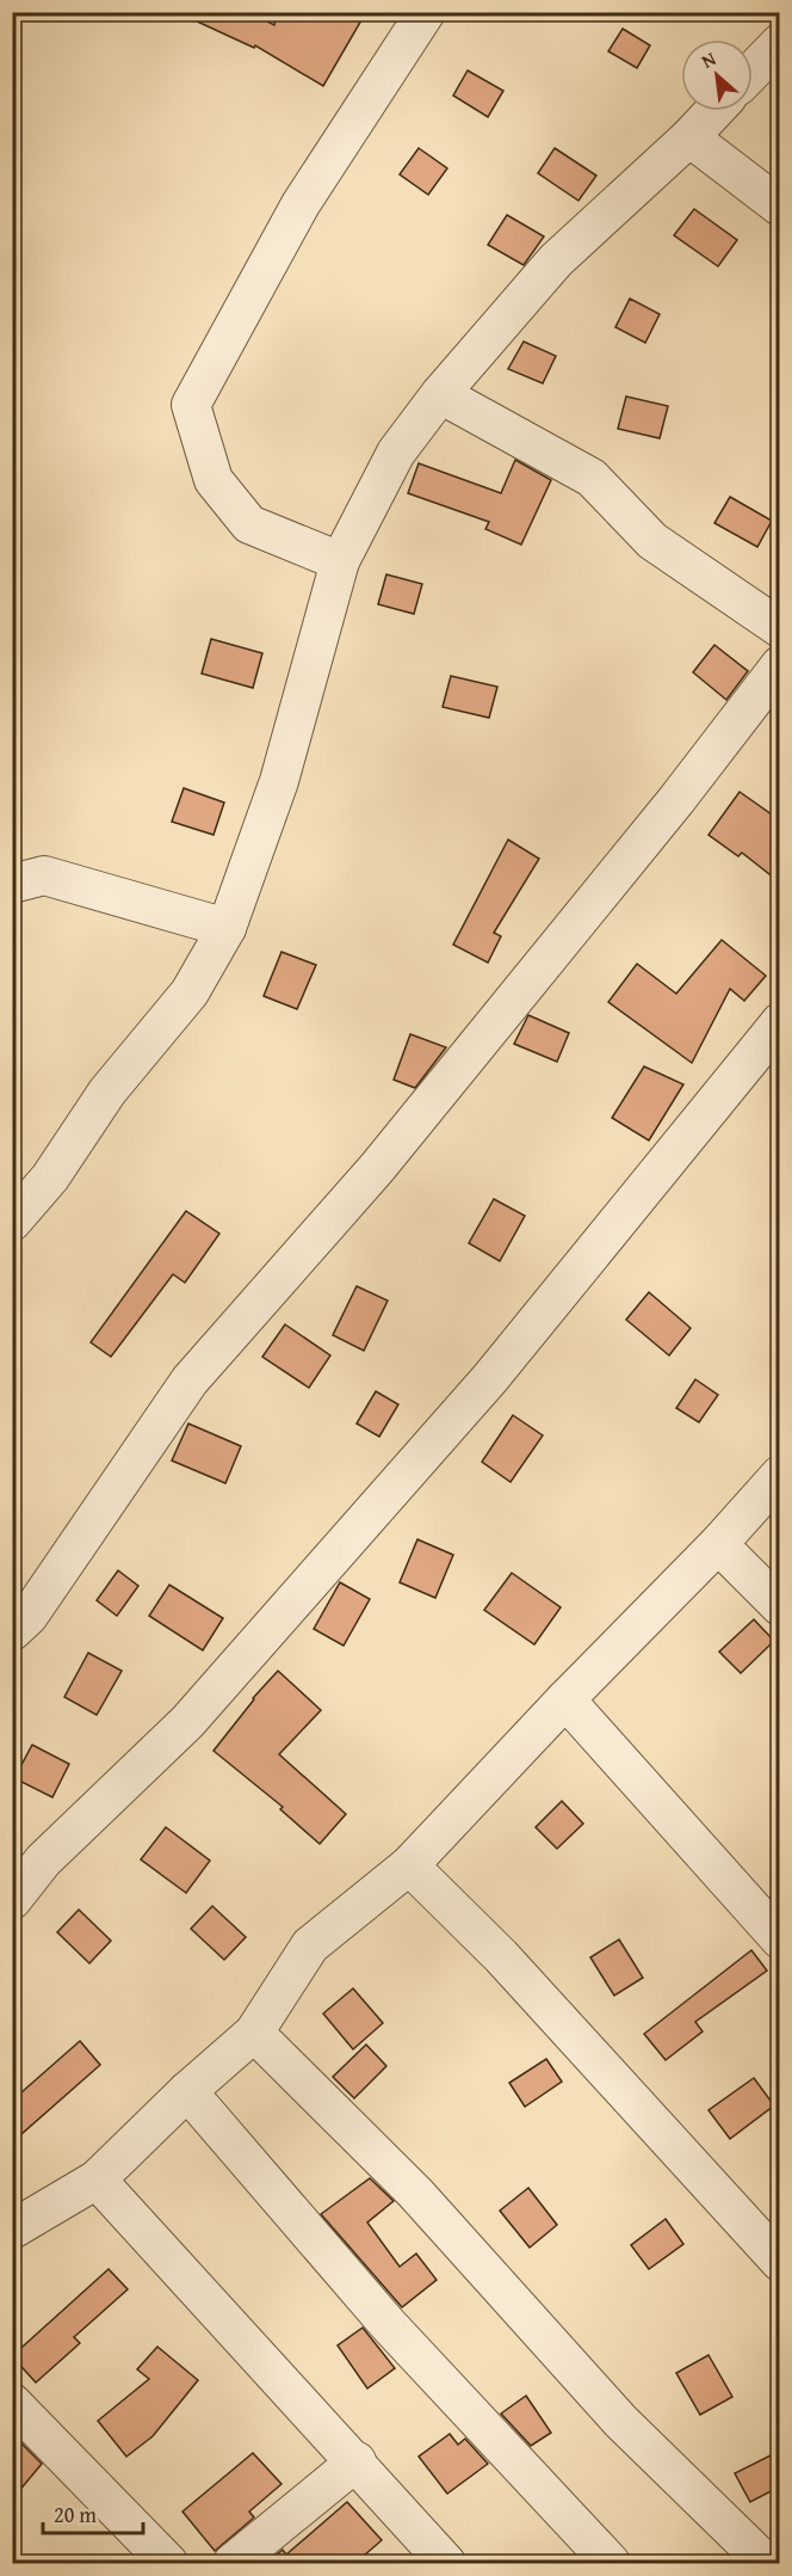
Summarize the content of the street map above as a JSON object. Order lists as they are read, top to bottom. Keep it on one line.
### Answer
{"scale_bar":"20 m","north":"top left"}
